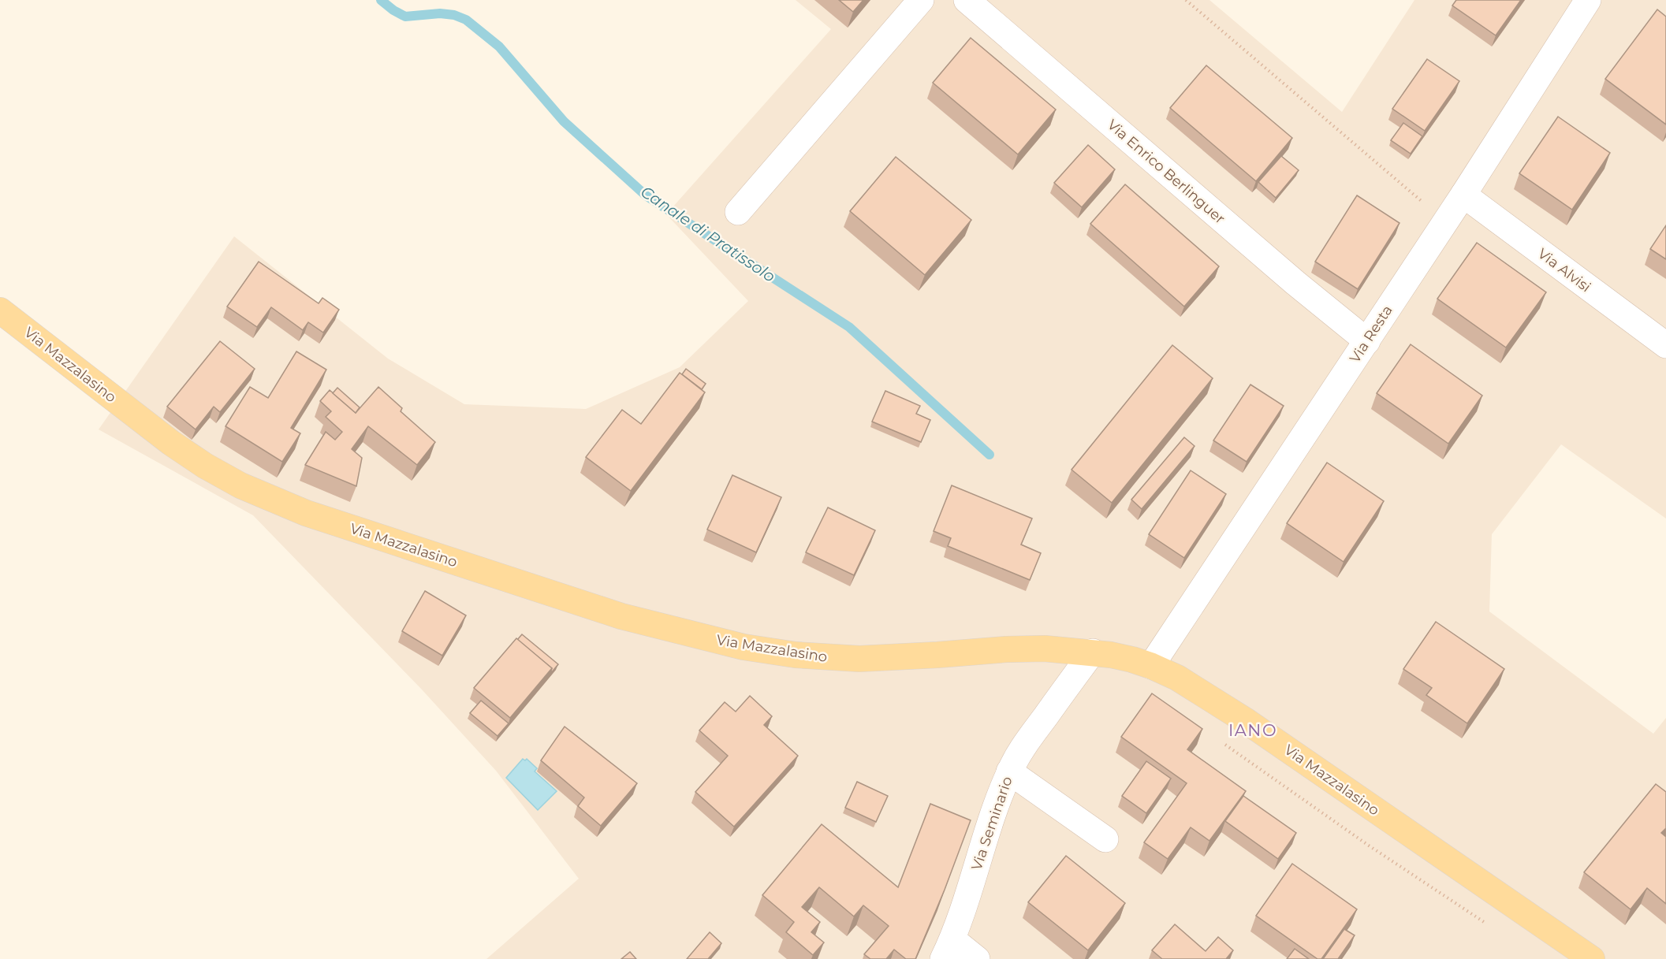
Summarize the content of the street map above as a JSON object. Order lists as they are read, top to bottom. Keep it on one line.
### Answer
{"streets":{"main road":["Via Mazzalasino"],"street":["Via Enrico Berlinguer","Via Alvisi","Via Resta","Via Seminario"]},"crossings":[["Via Enrico Berlinguer","Via Resta"],["Via Alvisi","Via Resta"],["Via Resta","Via Mazzalasino"],["Via Mazzalasino","Via Seminario"]],"districts":["IANO"],"water":["Canale di Pratissolo"]}
